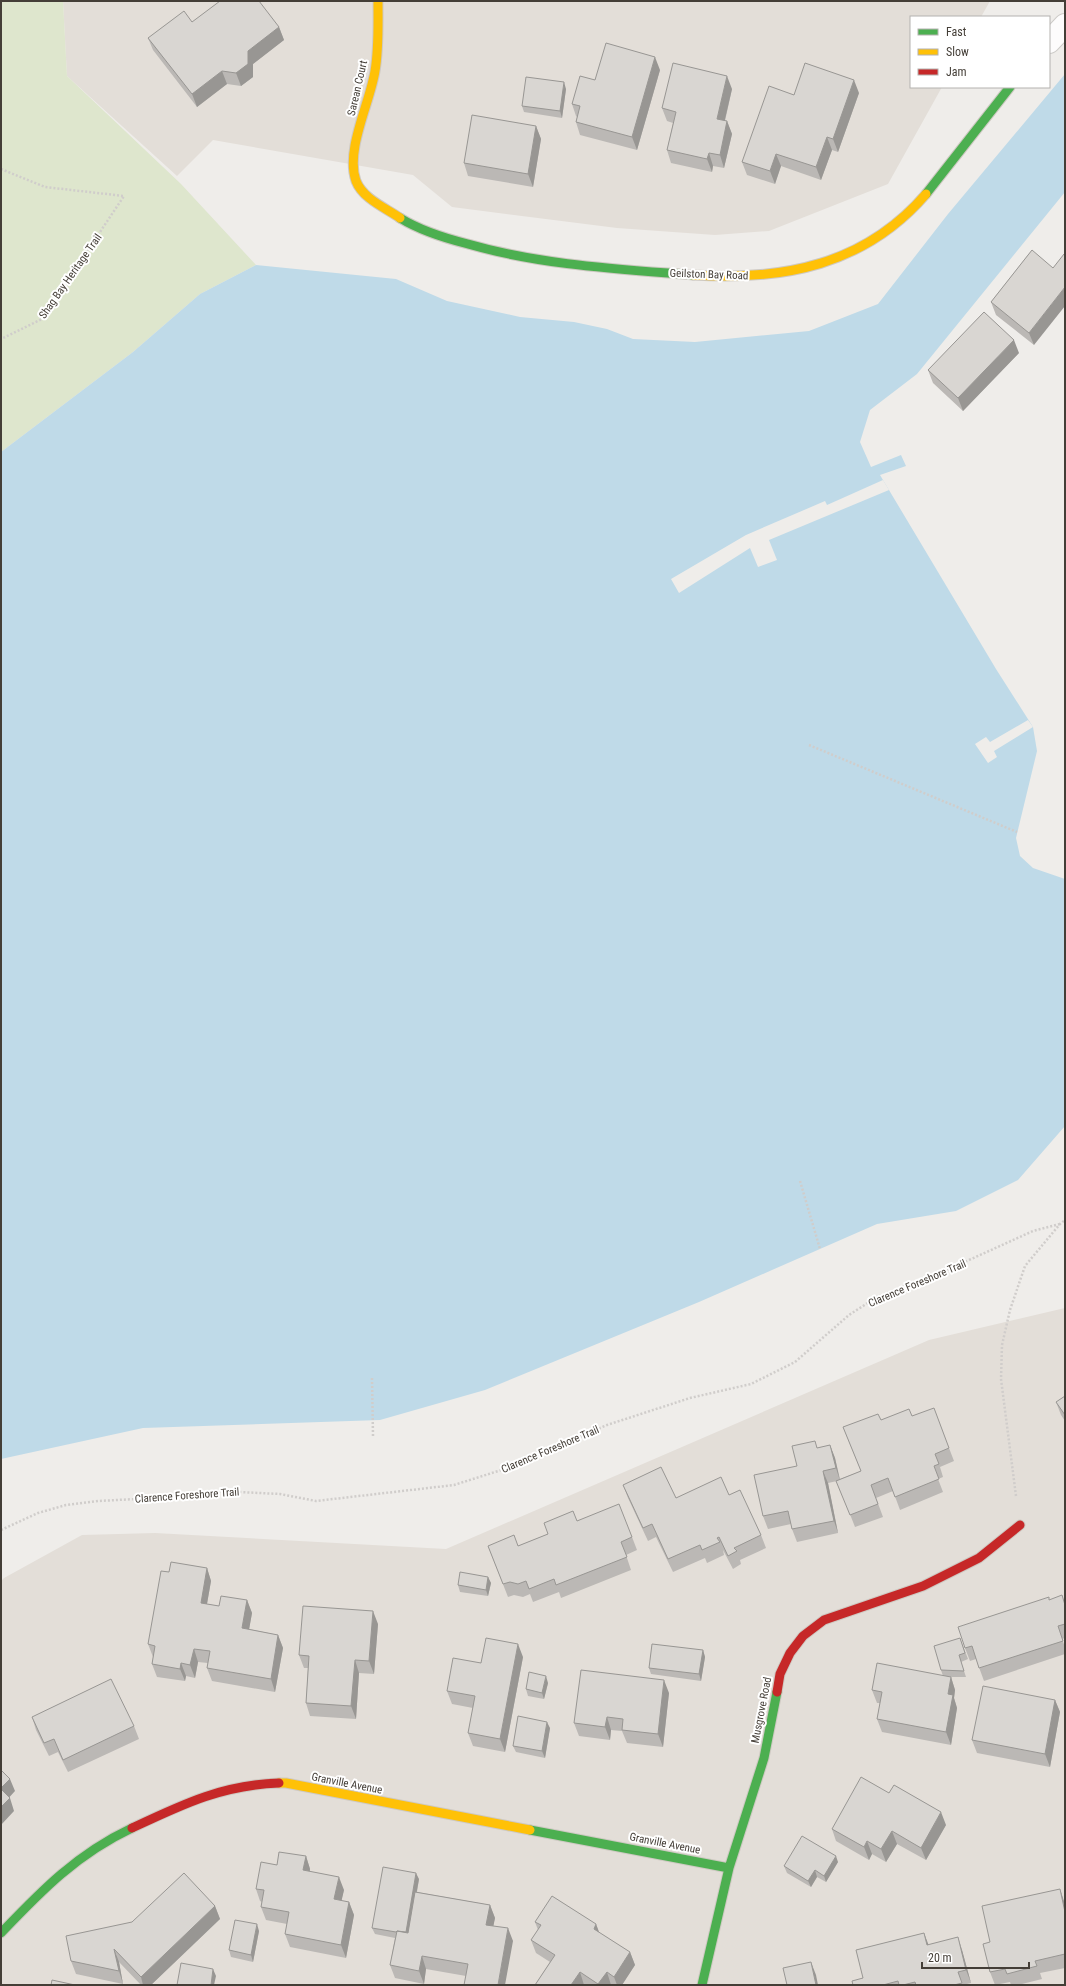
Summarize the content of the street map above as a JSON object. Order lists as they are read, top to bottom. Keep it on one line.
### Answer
{"streets":{"street":["Sarean Court","Geilston Bay Road","Musgrove Road","Granville Avenue"],"path":["Shag Bay Heritage Trail","Clarence Foreshore Trail"]},"crossings":[["Sarean Court","Geilston Bay Road"],["Clarence Foreshore Trail","Musgrove Road"],["Musgrove Road","Granville Avenue"]],"legend":["Fast","Slow","Jam"],"scale_bar":"20 m"}
